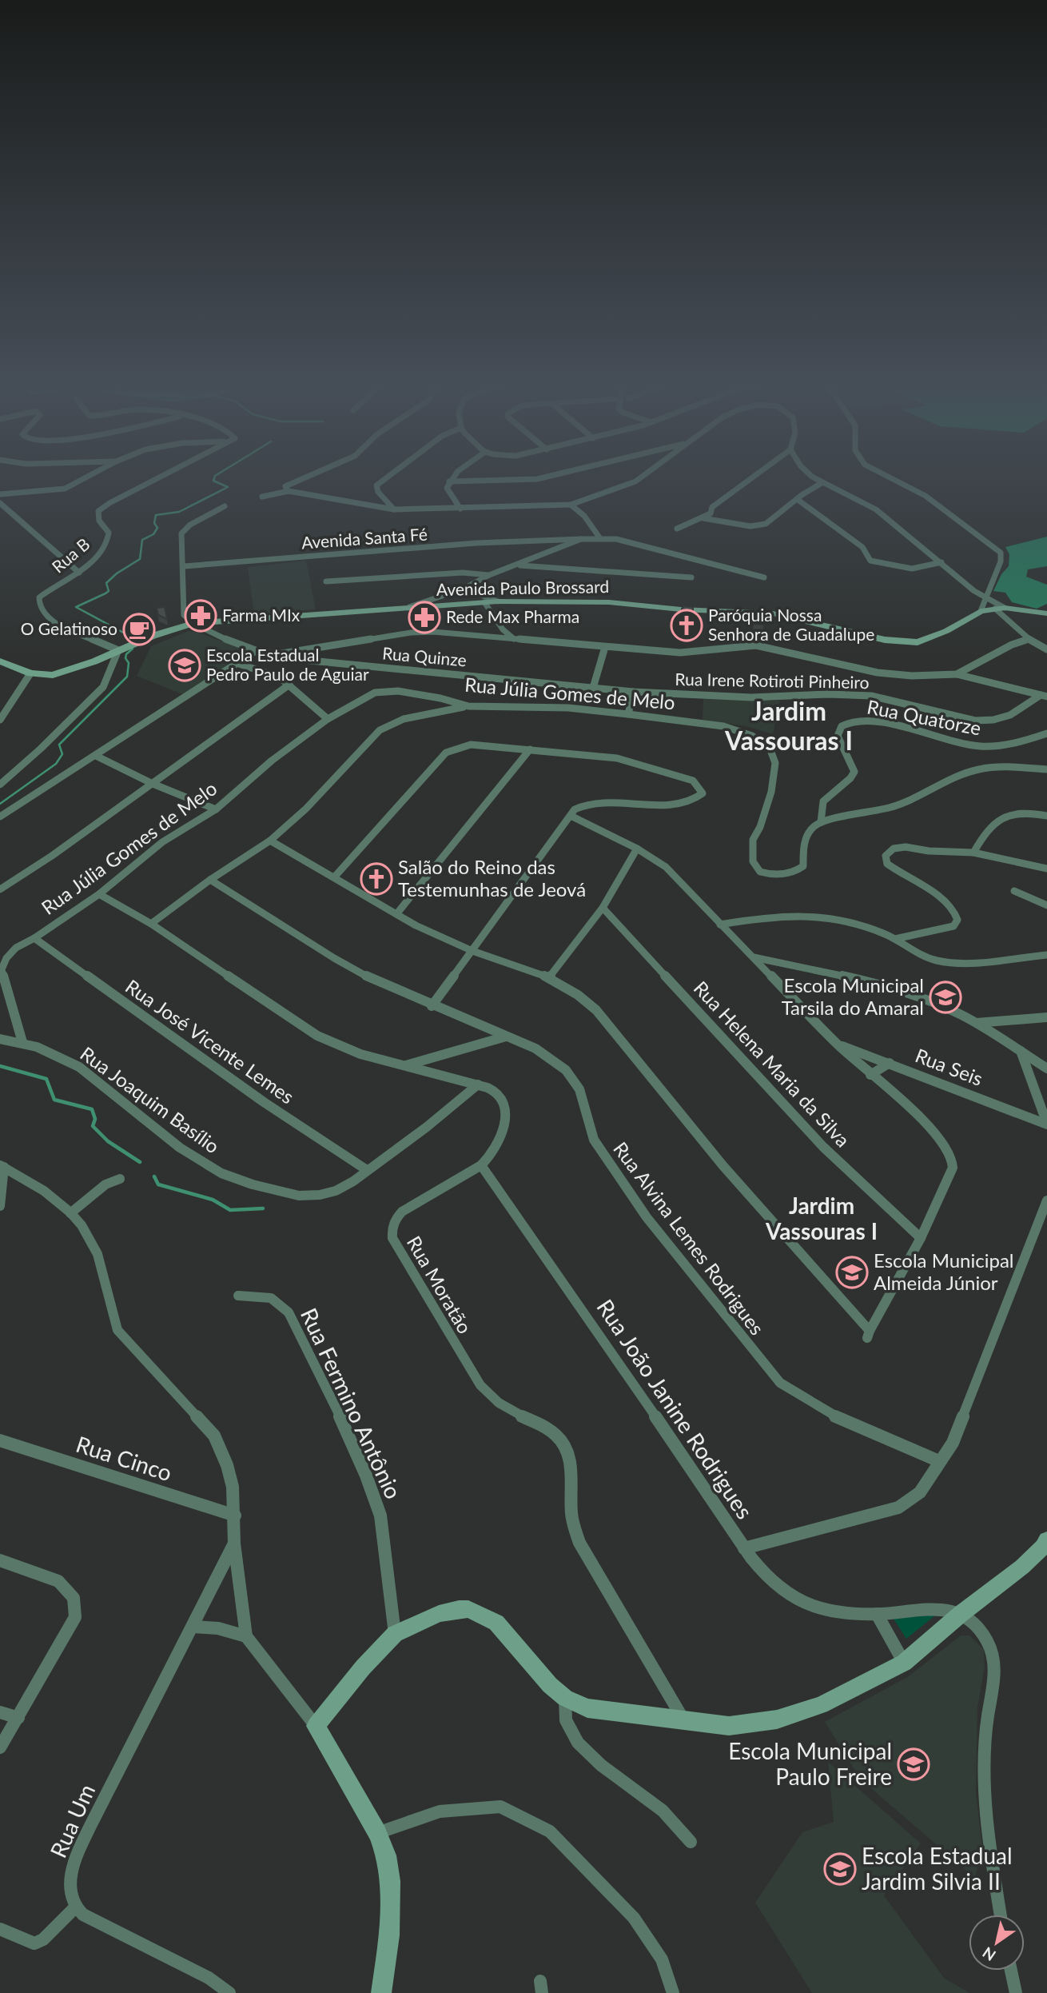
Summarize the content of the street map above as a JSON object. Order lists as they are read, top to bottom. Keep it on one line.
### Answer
{"streets":{"main road":["Avenida Paulo Brossard"],"street":["Avenida Santa Fé","Rua B","Rua Quinze","Rua Irene Rotiroti Pinheiro","Rua Júlia Gomes de Melo","Rua Quatorze","Rua José Vicente Lemes","Rua Helena Maria da Silva","Rua Seis","Rua Joaquim Basílio","Rua Alvina Lemes Rodrigues","Rua Moratão","Rua Fermino Antônio","Rua João Janine Rodrigues","Rua Cinco","Rua Um"]},"crossings":[["Rua B","Avenida Paulo Brossard"],["Avenida Paulo Brossard","Rua Quinze"],["Rua Quinze","Rua Irene Rotiroti Pinheiro"],["Rua Júlia Gomes de Melo","Rua Quatorze"],["Rua Júlia Gomes de Melo","Rua José Vicente Lemes"],["Rua Júlia Gomes de Melo","Rua Joaquim Basílio"],["Rua José Vicente Lemes","Rua Joaquim Basílio"],["Rua Moratão","Rua João Janine Rodrigues"]],"districts":["Jardim Vassouras I","Jardim Vassouras I"],"places":{"pharmacy":["Farma MIx","Rede Max Pharma"],"church":["Paróquia Nossa Senhora de Guadalupe","Salão do Reino das Testemunhas de Jeová"],"cafe":["O Gelatinoso"],"school or university":["Escola Estadual Pedro Paulo de Aguiar","Escola Municipal Tarsila do Amaral","Escola Municipal Almeida Júnior","Escola Municipal Paulo Freire","Escola Estadual Jardim Silvia II"]},"north":"bottom left"}
